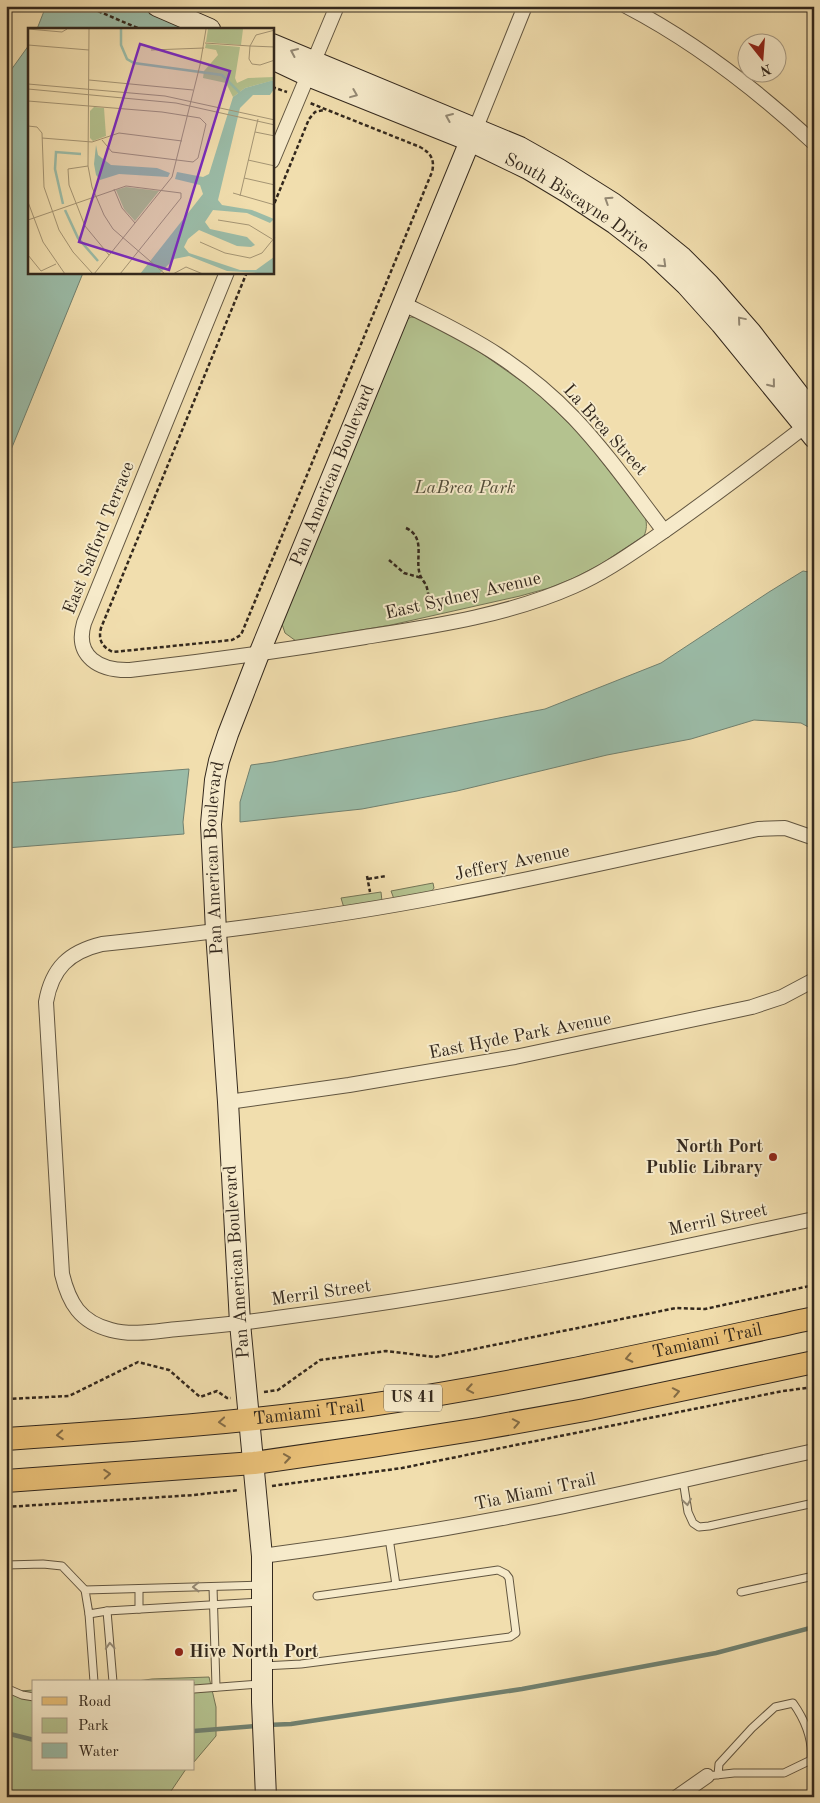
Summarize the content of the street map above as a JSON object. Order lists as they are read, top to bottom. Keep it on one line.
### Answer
{"streets":{"main road":["Tamiami Trail","US 41"],"street":["South Biscayne Drive","La Brea Street","Pan American Boulevard","East Safford Terrace","East Sydney Avenue","Jeffery Avenue","East Hyde Park Avenue","Merril Street","Tia Miami Trail"]},"crossings":[["South Biscayne Drive","Pan American Boulevard"],["South Biscayne Drive","East Sydney Avenue"],["La Brea Street","Pan American Boulevard"],["La Brea Street","East Sydney Avenue"],["Pan American Boulevard","East Safford Terrace"],["Pan American Boulevard","East Sydney Avenue"],["Pan American Boulevard","Jeffery Avenue"],["Pan American Boulevard","East Hyde Park Avenue"],["Pan American Boulevard","Merril Street"],["Pan American Boulevard","Tamiami Trail"],["Pan American Boulevard","US 41"],["Pan American Boulevard","Tia Miami Trail"],["East Safford Terrace","East Sydney Avenue"],["Jeffery Avenue","Merril Street"]],"parks":["LaBrea Park"],"places":["North Port Public Library","Hive North Port"],"legend":["Road","Park","Water"],"north":"bottom"}
